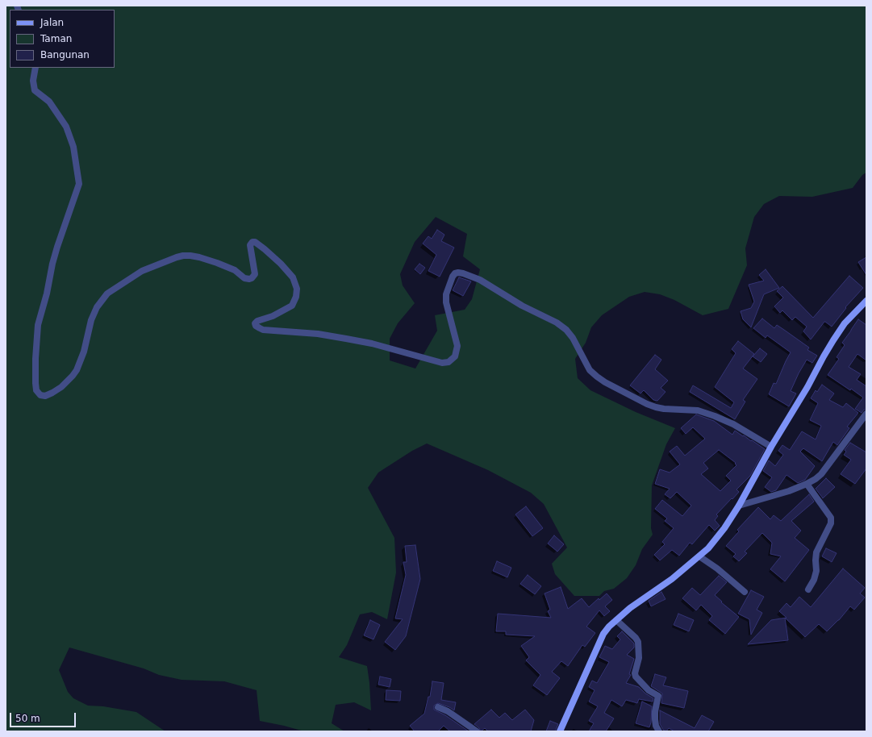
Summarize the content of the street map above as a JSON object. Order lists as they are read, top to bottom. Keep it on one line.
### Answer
{"legend":["Jalan","Taman","Bangunan"],"scale_bar":"50 m"}
